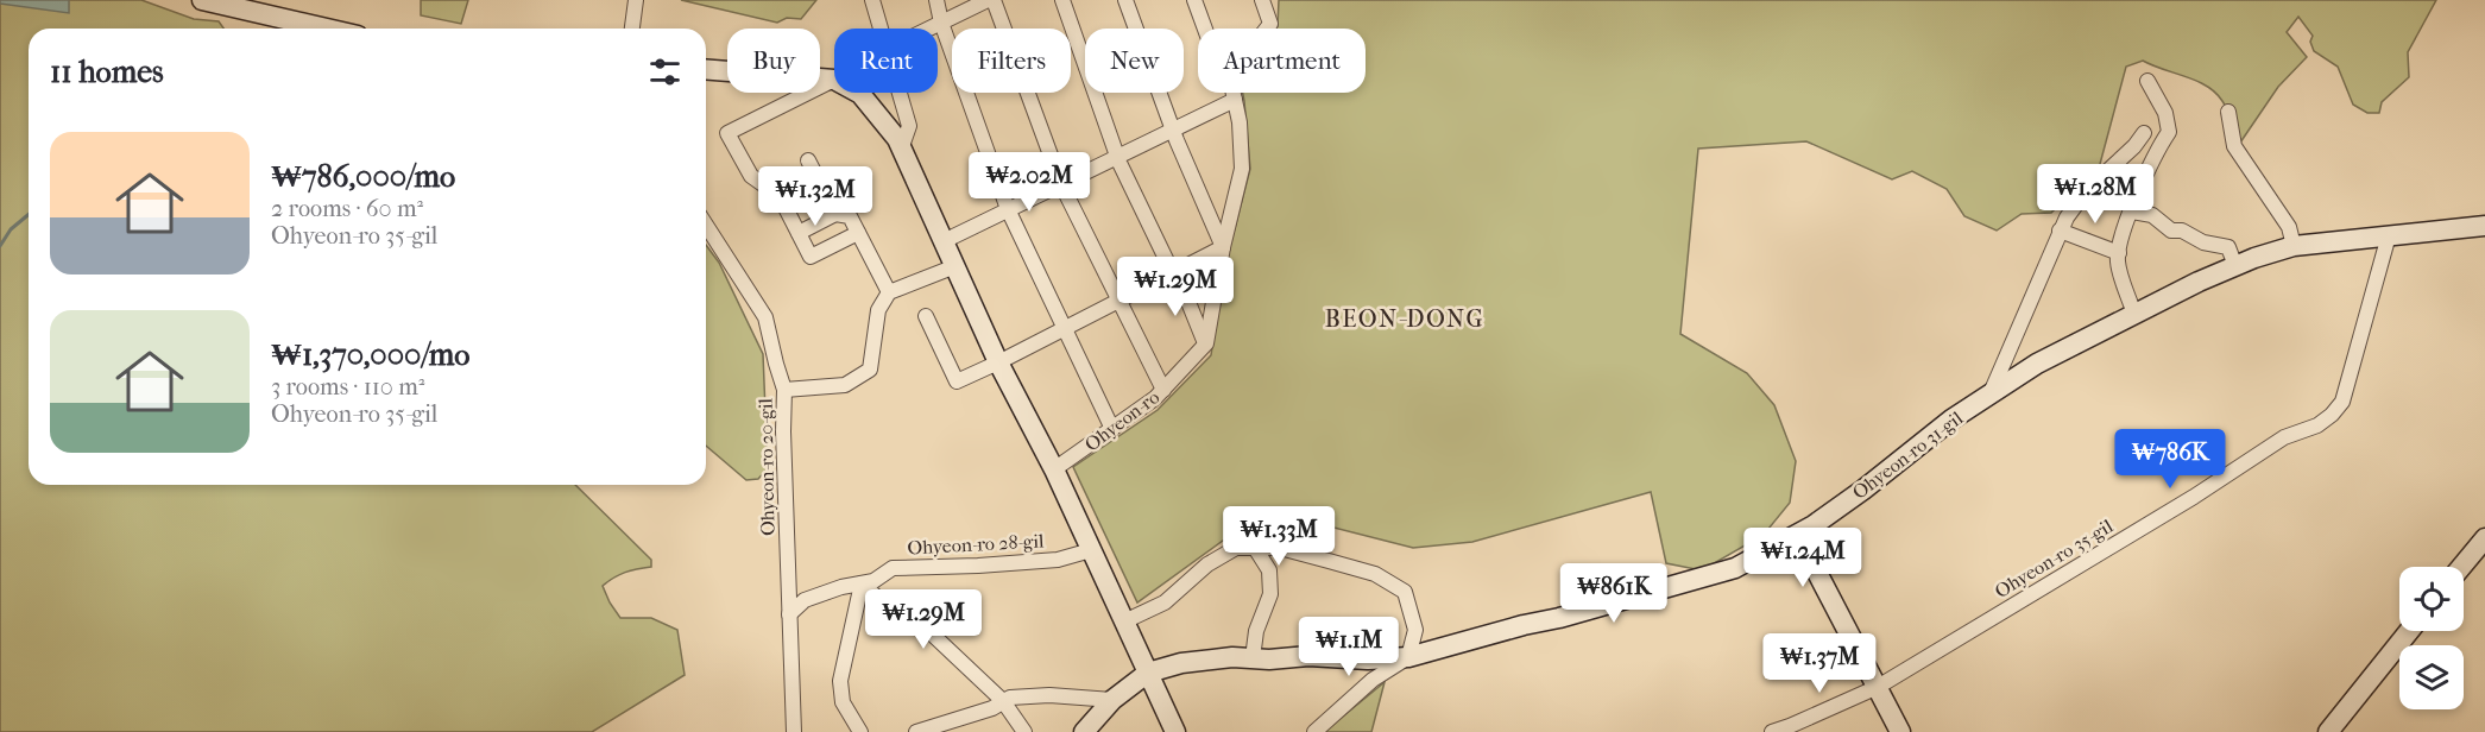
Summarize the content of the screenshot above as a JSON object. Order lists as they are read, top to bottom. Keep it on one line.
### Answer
{"streets":{"street":["Ohyeon-ro","Ohyeon-ro 31-gil","Ohyeon-ro 20-gil","Ohyeon-ro 28-gil","Ohyeon-ro 35-gil"]},"crossings":[["Ohyeon-ro 31-gil","Ohyeon-ro 35-gil"],["Ohyeon-ro 20-gil","Ohyeon-ro 28-gil"]],"districts":["BEON-DONG"],"page":{"chip":["Buy","Rent","Filters","New","Apartment"],"heading":"11 homes","list":[{"name":"₩786,000/mo","note":"2 rooms · 60 m² · Ohyeon-ro 35-gil"},{"name":"₩1,370,000/mo","note":"3 rooms · 110 m² · Ohyeon-ro 35-gil"}],"price":["₩2.02M","₩1.28M","₩1.32M","₩1.29M","₩786K","₩1.33M","₩1.24M","₩861K","₩1.29M","₩1.1M","₩1.37M"]}}
